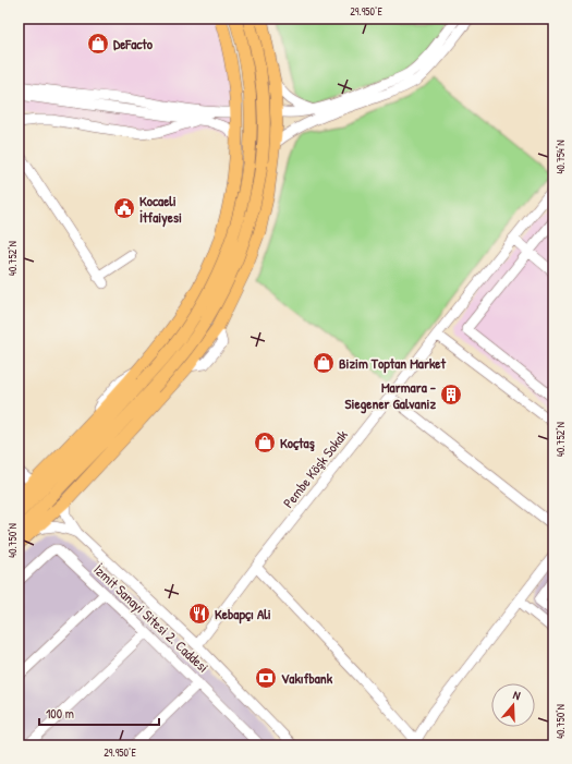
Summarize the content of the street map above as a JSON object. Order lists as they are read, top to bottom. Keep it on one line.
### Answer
{"streets":{"street":["Pembe Köşk Sokak","İzmit Sanayi Sitesi 2. Caddesi"]},"places":{"shop":["DeFacto","Bizim Toptan Market","Koçtaş"],"public building":["Kocaeli İtfaiyesi"],"building":["Marmara - Siegener Galvaniz"],"restaurant":["Kebapçı Ali"],"bank":["Vakıfbank"]},"scale_bar":"100 m","north":"top","coordinates":["29.950°E","40.754°N","40.752°N","40.750°N"]}
